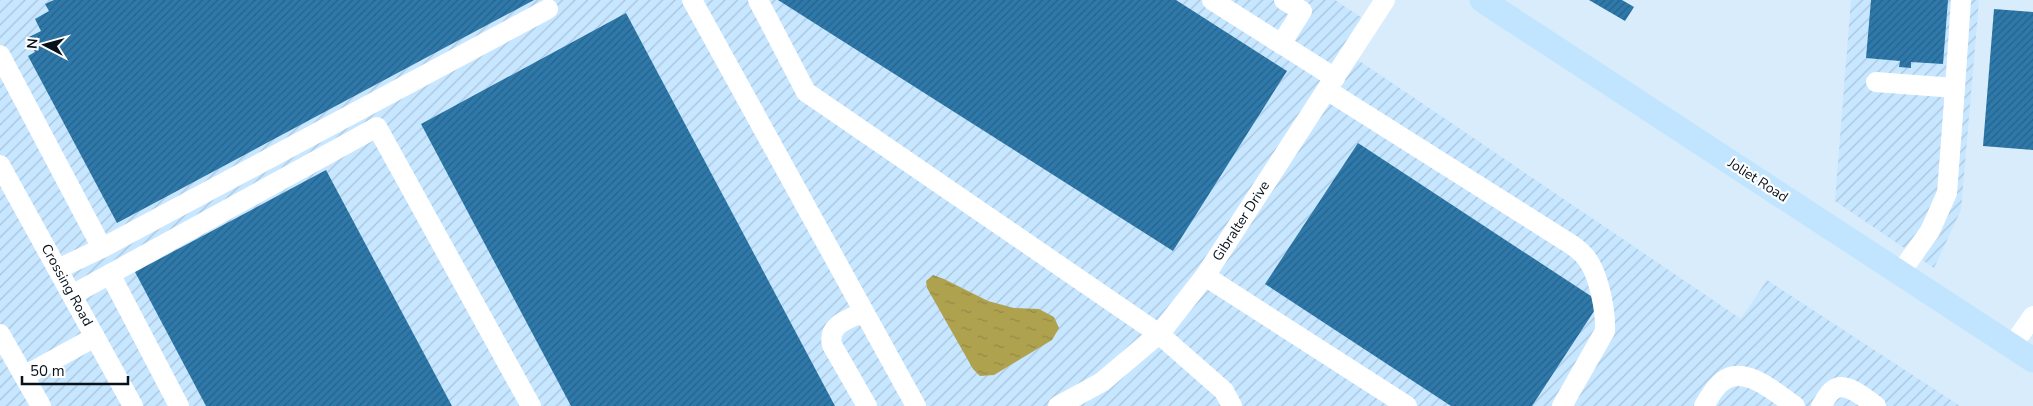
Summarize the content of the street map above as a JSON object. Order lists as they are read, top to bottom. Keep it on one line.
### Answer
{"streets":{"main road":["Joliet Road"],"street":["Gibralter Drive","Crossing Road"]},"scale_bar":"50 m","north":"left"}
